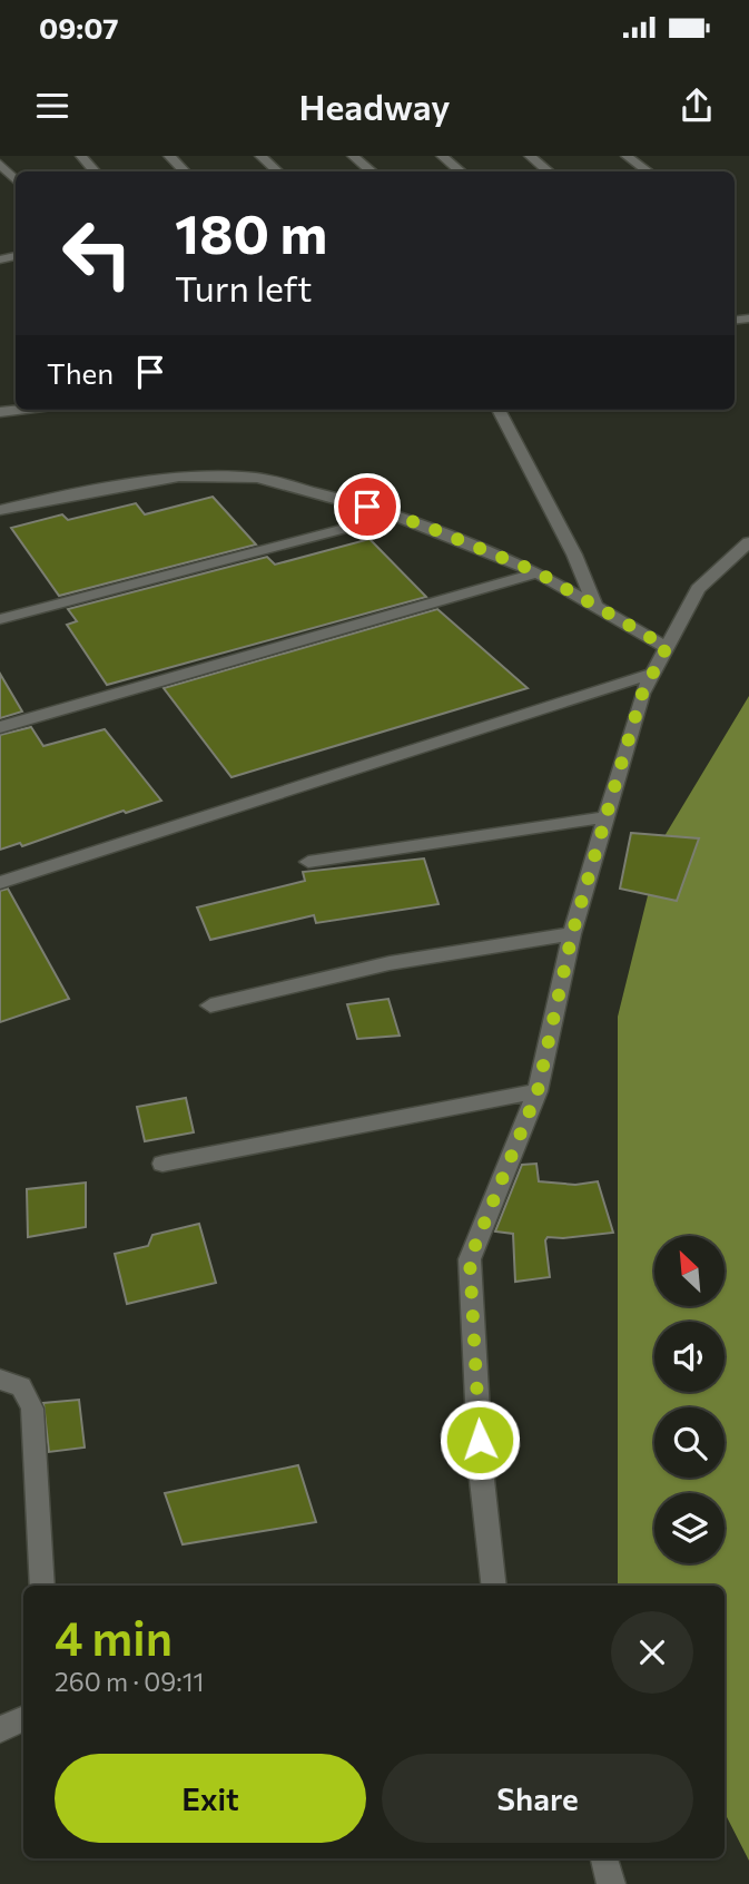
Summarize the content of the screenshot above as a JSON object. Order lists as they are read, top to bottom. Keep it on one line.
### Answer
{"north":"top left","page":{"status":"09:07","header":"Headway","turn":["180 m","Turn left"],"then":"Then","heading":["4 min","260 m · 09:11"],"buttons":["Exit","Share"]}}
